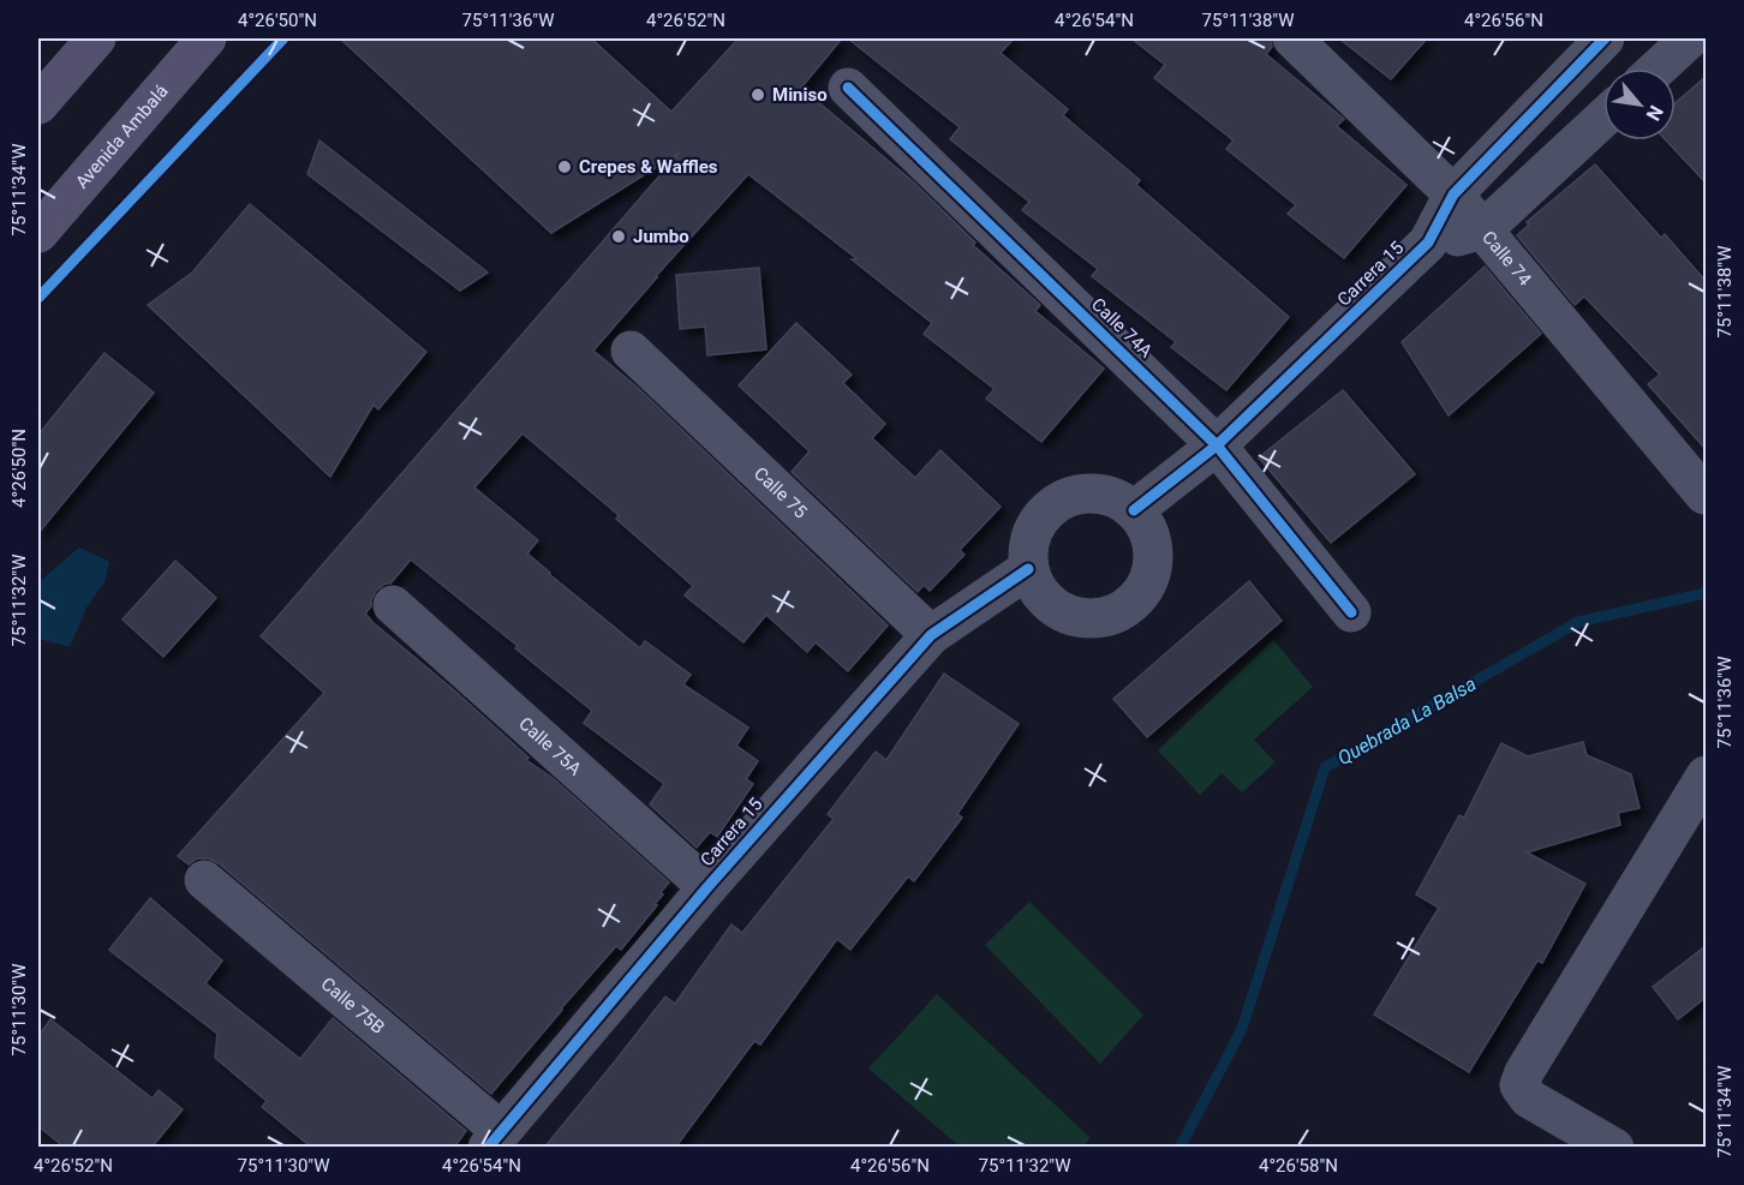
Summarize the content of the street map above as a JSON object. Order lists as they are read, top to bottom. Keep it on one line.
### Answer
{"streets":{"main road":["Avenida Ambalá"],"street":["Calle 74","Carrera 15","Calle 74A","Calle 75","Calle 75A","Calle 75B"]},"crossings":[["Calle 74","Carrera 15"],["Carrera 15","Calle 74A"],["Carrera 15","Calle 75"],["Carrera 15","Calle 75A"],["Carrera 15","Calle 75B"]],"water":["Quebrada La Balsa"],"places":["Miniso","Crepes & Waffles","Jumbo"],"north":"bottom right","coordinates":["4°26'50\"N","75°11'36\"W","4°26'52\"N","4°26'54\"N","75°11'38\"W","4°26'56\"N","75°11'34\"W","75°11'32\"W","75°11'30\"W","4°26'58\"N"]}
